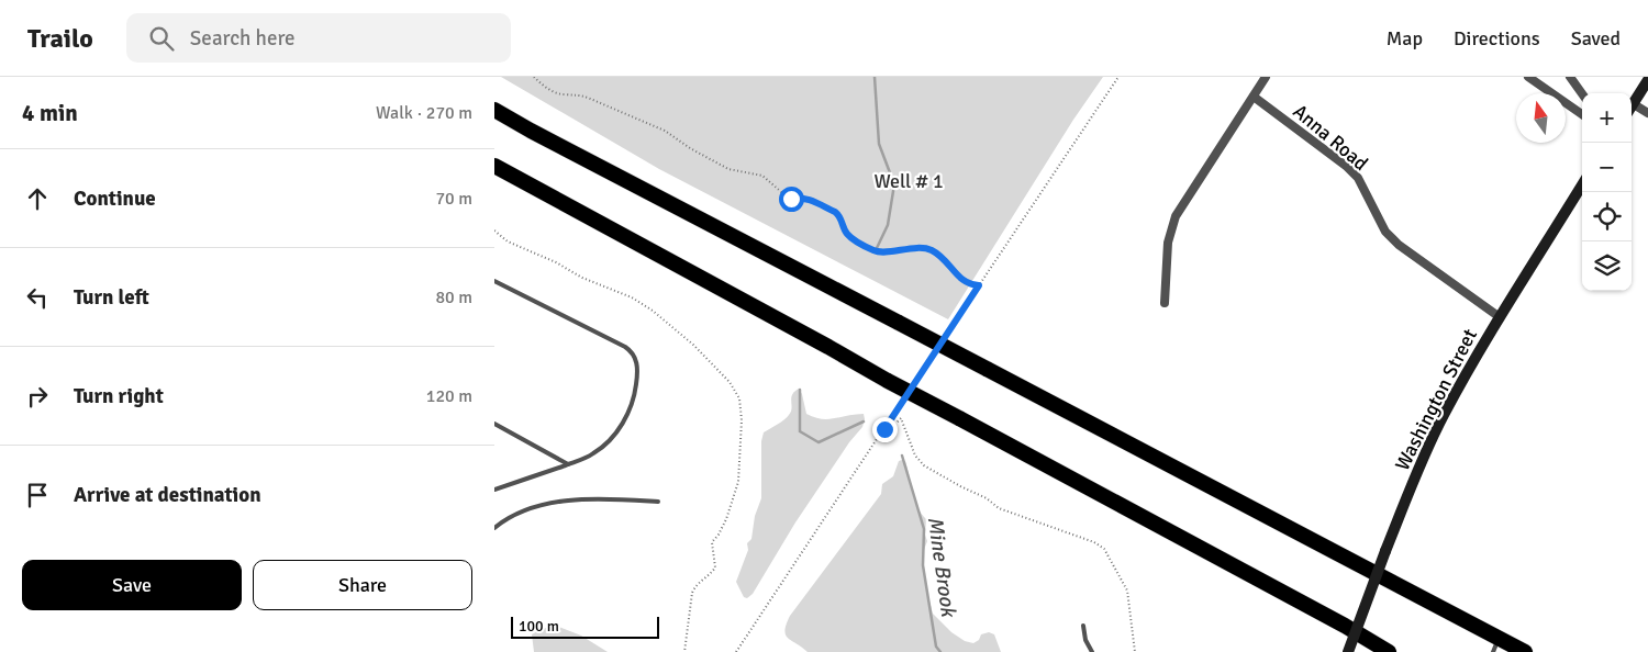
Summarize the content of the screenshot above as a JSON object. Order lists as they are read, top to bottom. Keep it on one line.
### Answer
{"streets":{"main road":["Washington Street"],"street":["Anna Road"]},"crossings":[["Anna Road","Washington Street"]],"water":["Mine Brook"],"parks":["Well # 1"],"scale_bar":"100 m","north":"top","page":{"header":"Trailo","search":"Search here","nav":["Map","Directions","Saved"],"heading":["4 min","Walk · 270 m"],"map_buttons":["+","−"],"list":[["Continue","70 m"],["Turn left","80 m"],["Turn right","120 m"],"Arrive at destination"],"buttons":["Save","Share"],"scale":"100 m"}}
